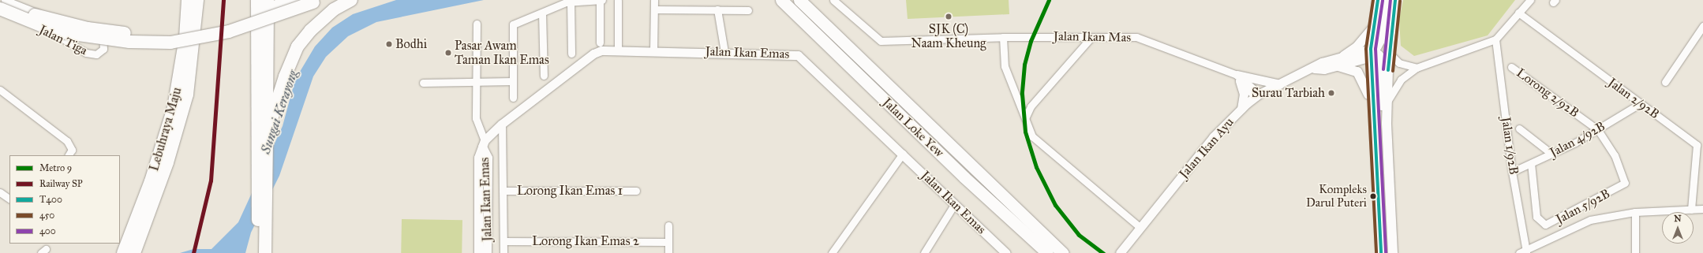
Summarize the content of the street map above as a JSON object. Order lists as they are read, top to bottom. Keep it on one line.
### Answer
{"streets":{"highway":["Jalan Loke Yew","Lebuhraya Maju"],"street":["Jalan Ikan Mas","Jalan Tiga","Jalan Ikan Emas","Lorong 2/92B","Jalan 2/92B","Jalan 4/92B","Jalan 1/92B","Jalan Ikan Ayu","Lorong Ikan Emas 1","Jalan 5/92B","Lorong Ikan Emas 2"]},"crossings":[["Jalan Ikan Mas","Jalan Ikan Ayu"],["Lorong 2/92B","Jalan 4/92B"],["Lorong 2/92B","Jalan 5/92B"],["Jalan 2/92B","Jalan 4/92B"],["Jalan 4/92B","Jalan 1/92B"],["Jalan 4/92B","Jalan 5/92B"]],"water":["Sungai Kerayong"],"places":["SJK (C) Naam Kheung","Bodhi","Pasar Awam Taman Ikan Emas","Surau Tarbiah","Kompleks Darul Puteri"],"lines":["metro line 9","rail line SP","transit line T400","transit line 450","transit line 400"],"legend":["Metro 9","Railway SP","T400","450","400"],"north":"top"}
